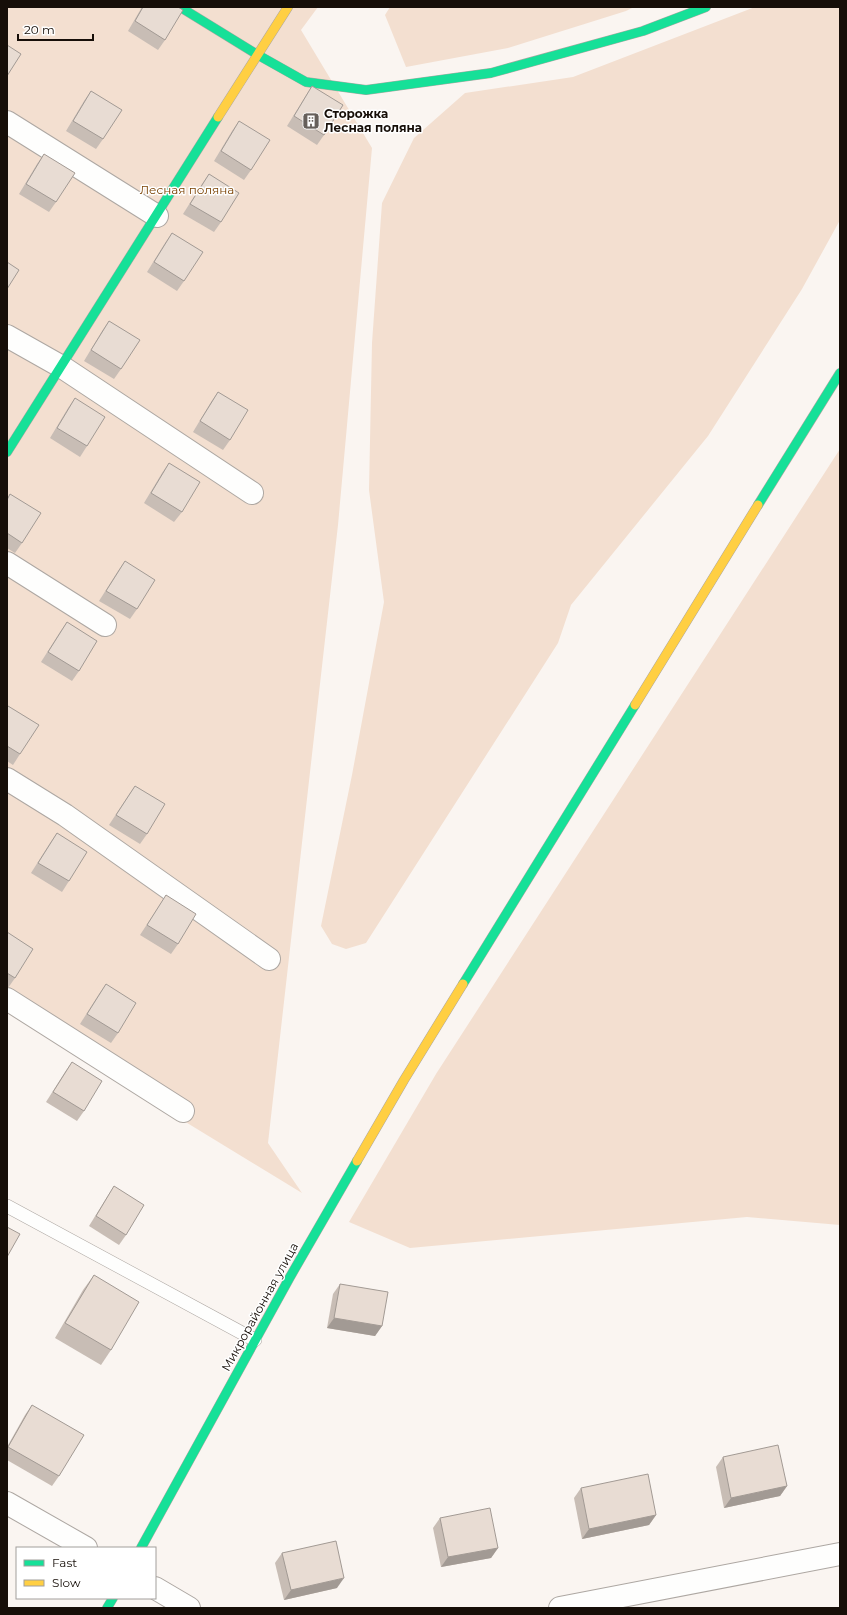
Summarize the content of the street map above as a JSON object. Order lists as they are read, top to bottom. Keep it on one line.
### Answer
{"streets":{"street":["Микрорайонная улица"]},"parks":["Лесная поляна"],"places":{"building":["Сторожка Лесная поляна"]},"legend":["Fast","Slow"],"scale_bar":"20 m"}
